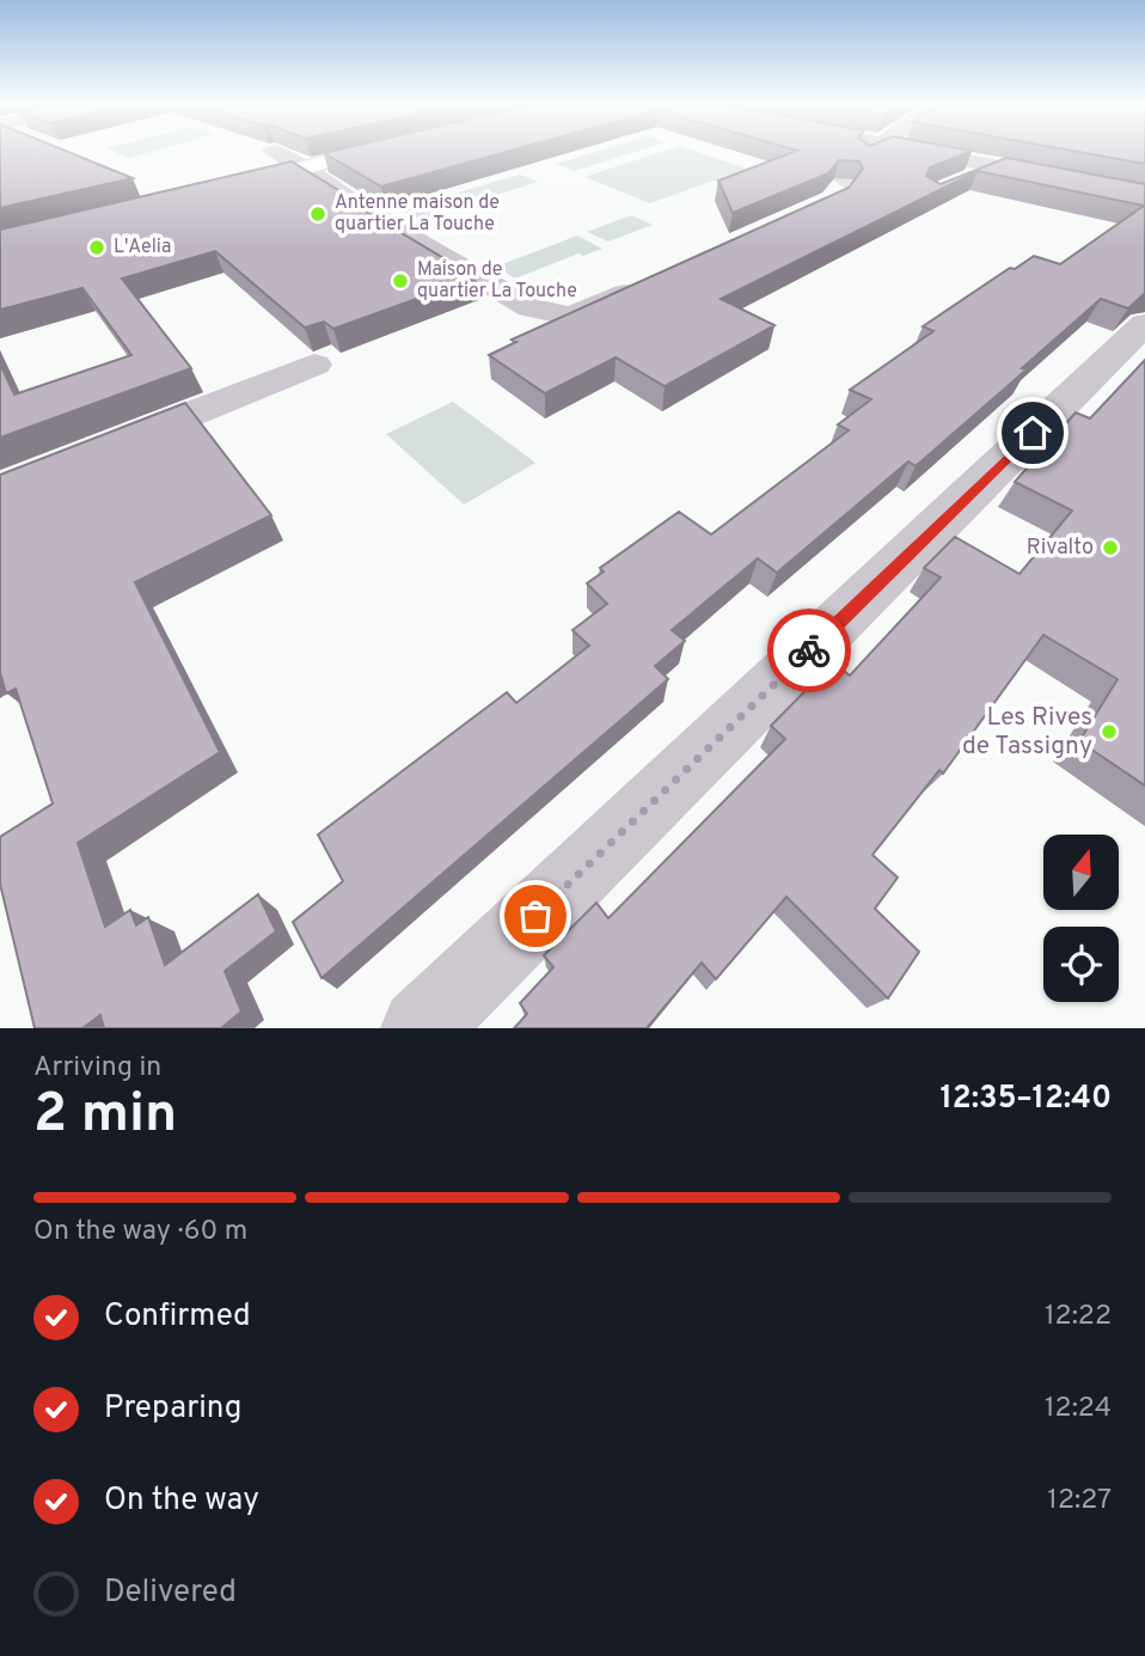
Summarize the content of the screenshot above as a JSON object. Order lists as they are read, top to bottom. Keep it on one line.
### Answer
{"places":["Antenne maison de quartier La Touche","L'Aelia","Maison de quartier La Touche","Rivalto","Les Rives de Tassigny"],"north":"top","page":{"heading":["2 min","Arriving in","12:35–12:40"],"bar":"On the way · 60 m","list":[["Confirmed","12:22"],["Preparing","12:24"],["On the way","12:27"],"Delivered"]}}
